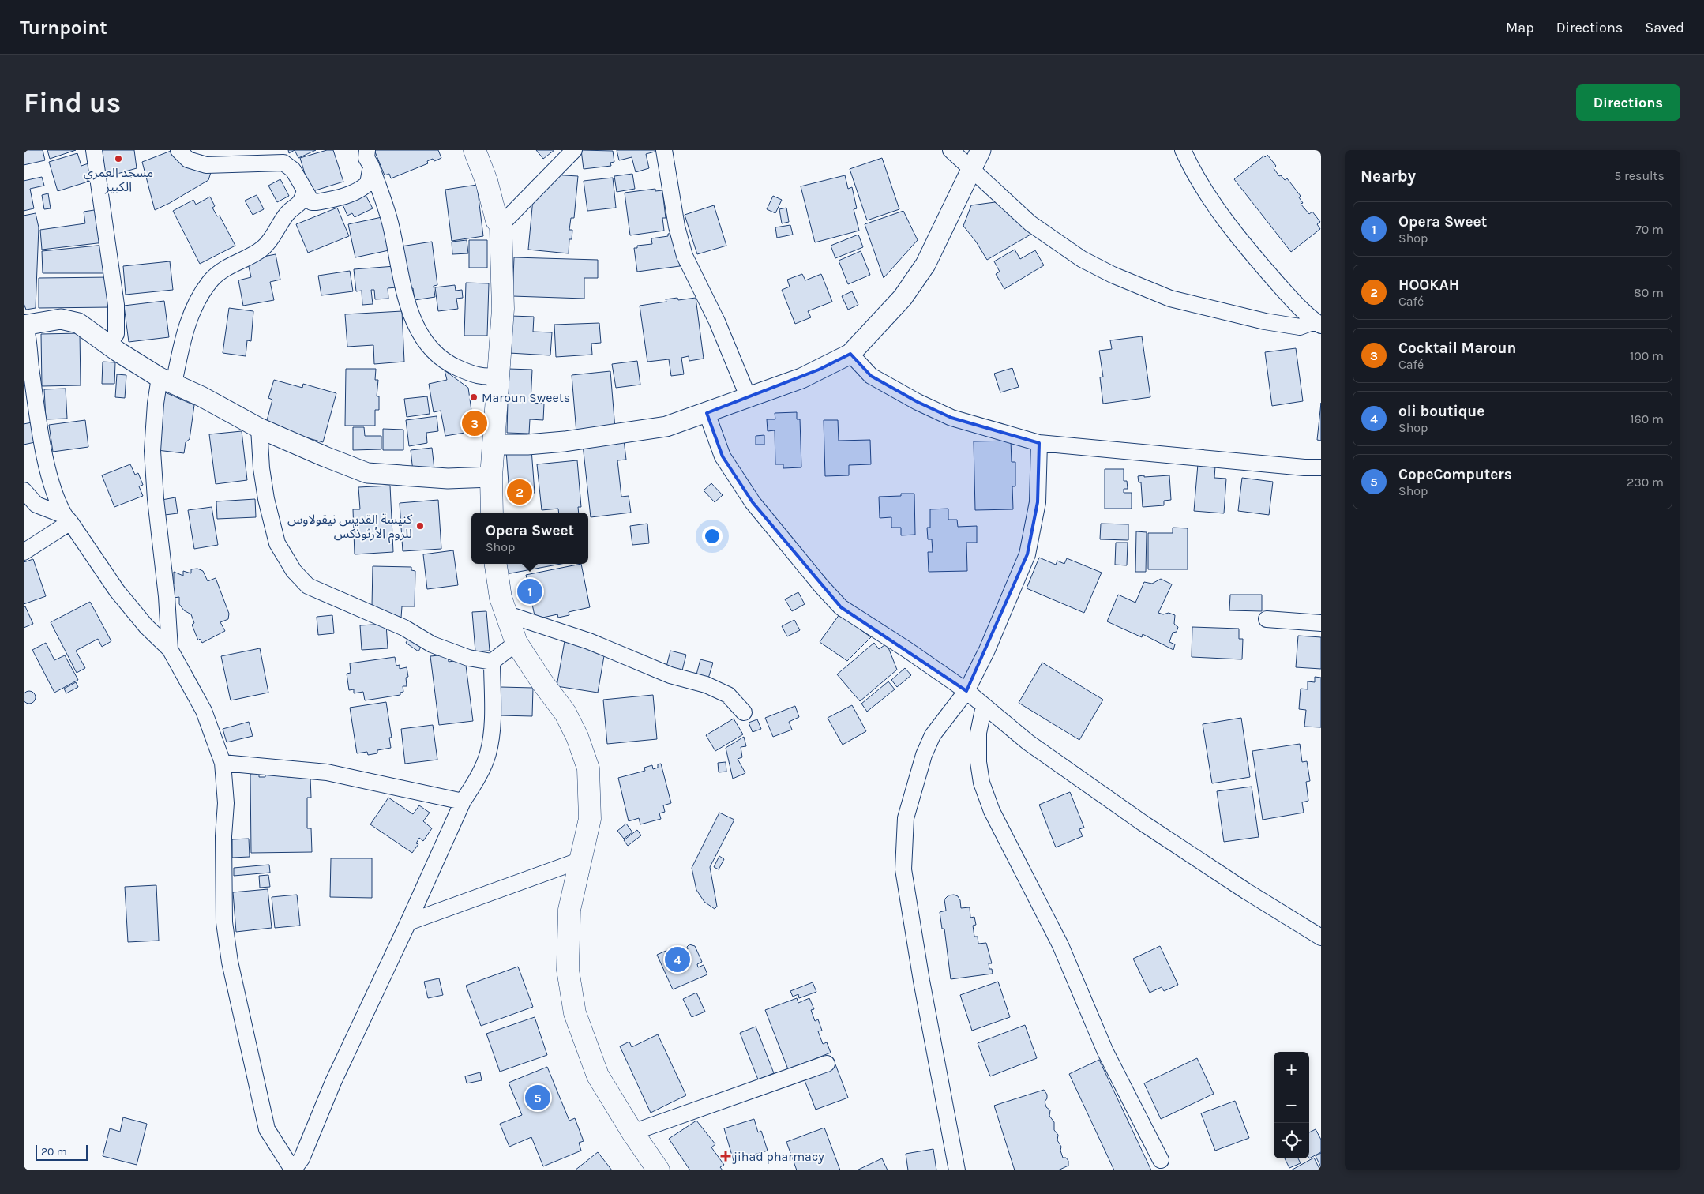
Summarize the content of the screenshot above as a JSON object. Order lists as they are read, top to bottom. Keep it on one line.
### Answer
{"places":{"other":["مسجد العمري الكبير","Maroun Sweets","كنيسة القديس نيقولاوس للروم الأرثوذكس"],"health":["jihad pharmacy"]},"scale_bar":"20 m","page":{"header":"Turnpoint","nav":["Map","Directions","Saved"],"buttons":"Directions","title":"Find us","heading":["Nearby","5 results"],"list":[{"mark":"1","name":"Opera Sweet","note":"Shop","value":"70 m"},{"mark":"2","name":"HOOKAH","note":"Café","value":"80 m"},{"mark":"3","name":"Cocktail Maroun","note":"Café","value":"100 m"},{"mark":"4","name":"oli boutique","note":"Shop","value":"160 m"},{"mark":"5","name":"CopeComputers","note":"Shop","value":"230 m"}],"pins":["3","2","1","4","5"],"popup":["Opera Sweet","Shop"],"map_buttons":["+","−"],"scale":"20 m"}}
